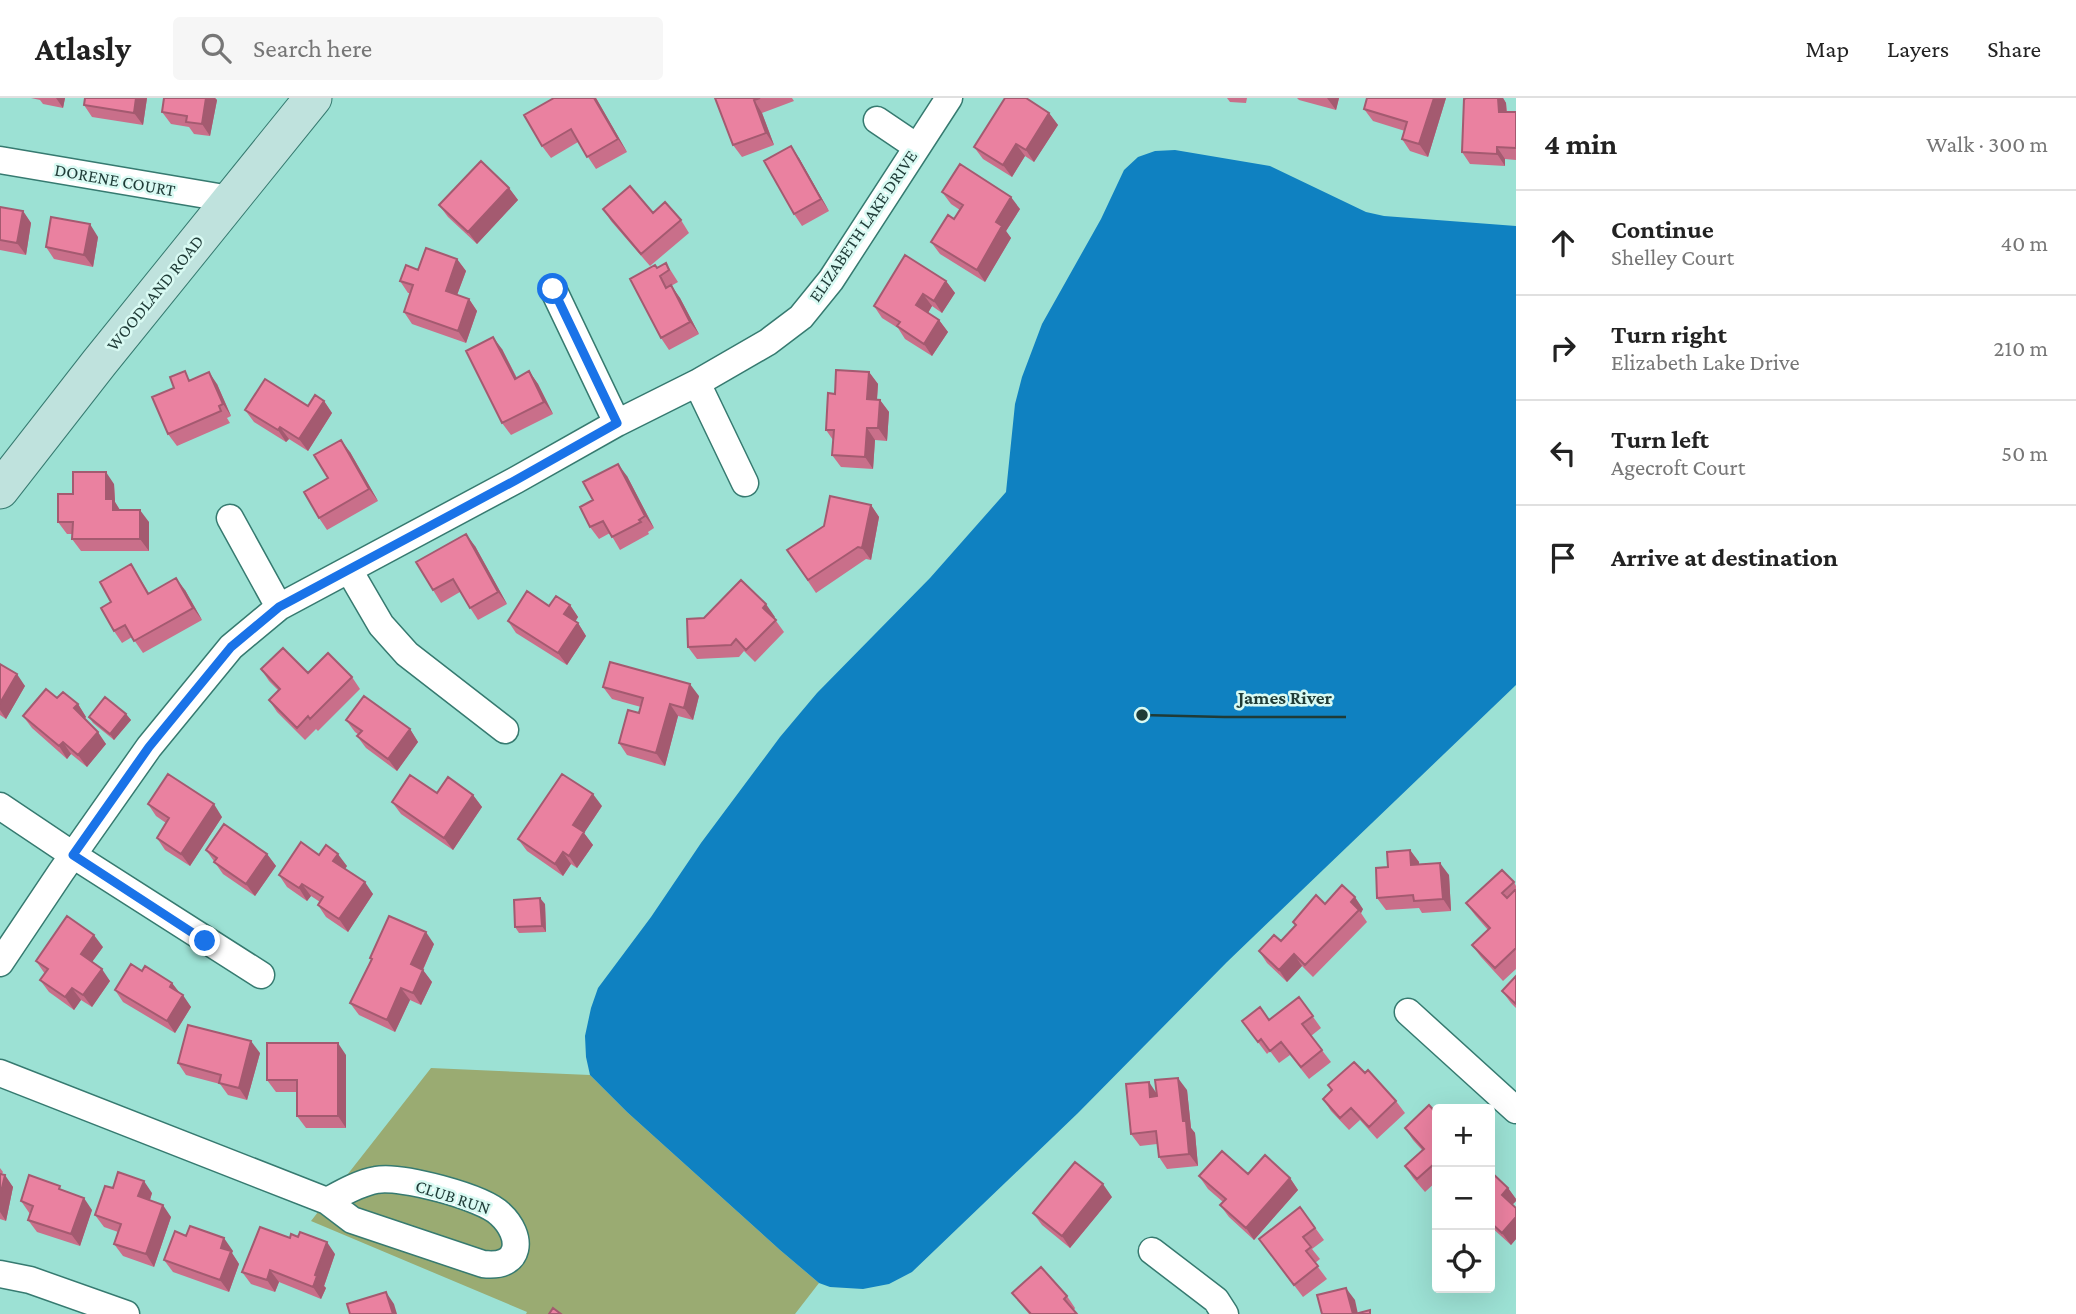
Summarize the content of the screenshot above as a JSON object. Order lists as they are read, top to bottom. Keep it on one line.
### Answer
{"streets":{"main road":["WOODLAND ROAD"],"street":["DORENE COURT","ELIZABETH LAKE DRIVE","CLUB RUN"]},"crossings":[["DORENE COURT","WOODLAND ROAD"]],"places":["James River"],"page":{"header":"Atlasly","search":"Search here","nav":["Map","Layers","Share"],"heading":["4 min","Walk · 300 m"],"list":[["Continue","Shelley Court","40 m"],["Turn right","Elizabeth Lake Drive","210 m"],["Turn left","Agecroft Court","50 m"],"Arrive at destination"],"map_buttons":["+","−"]}}
